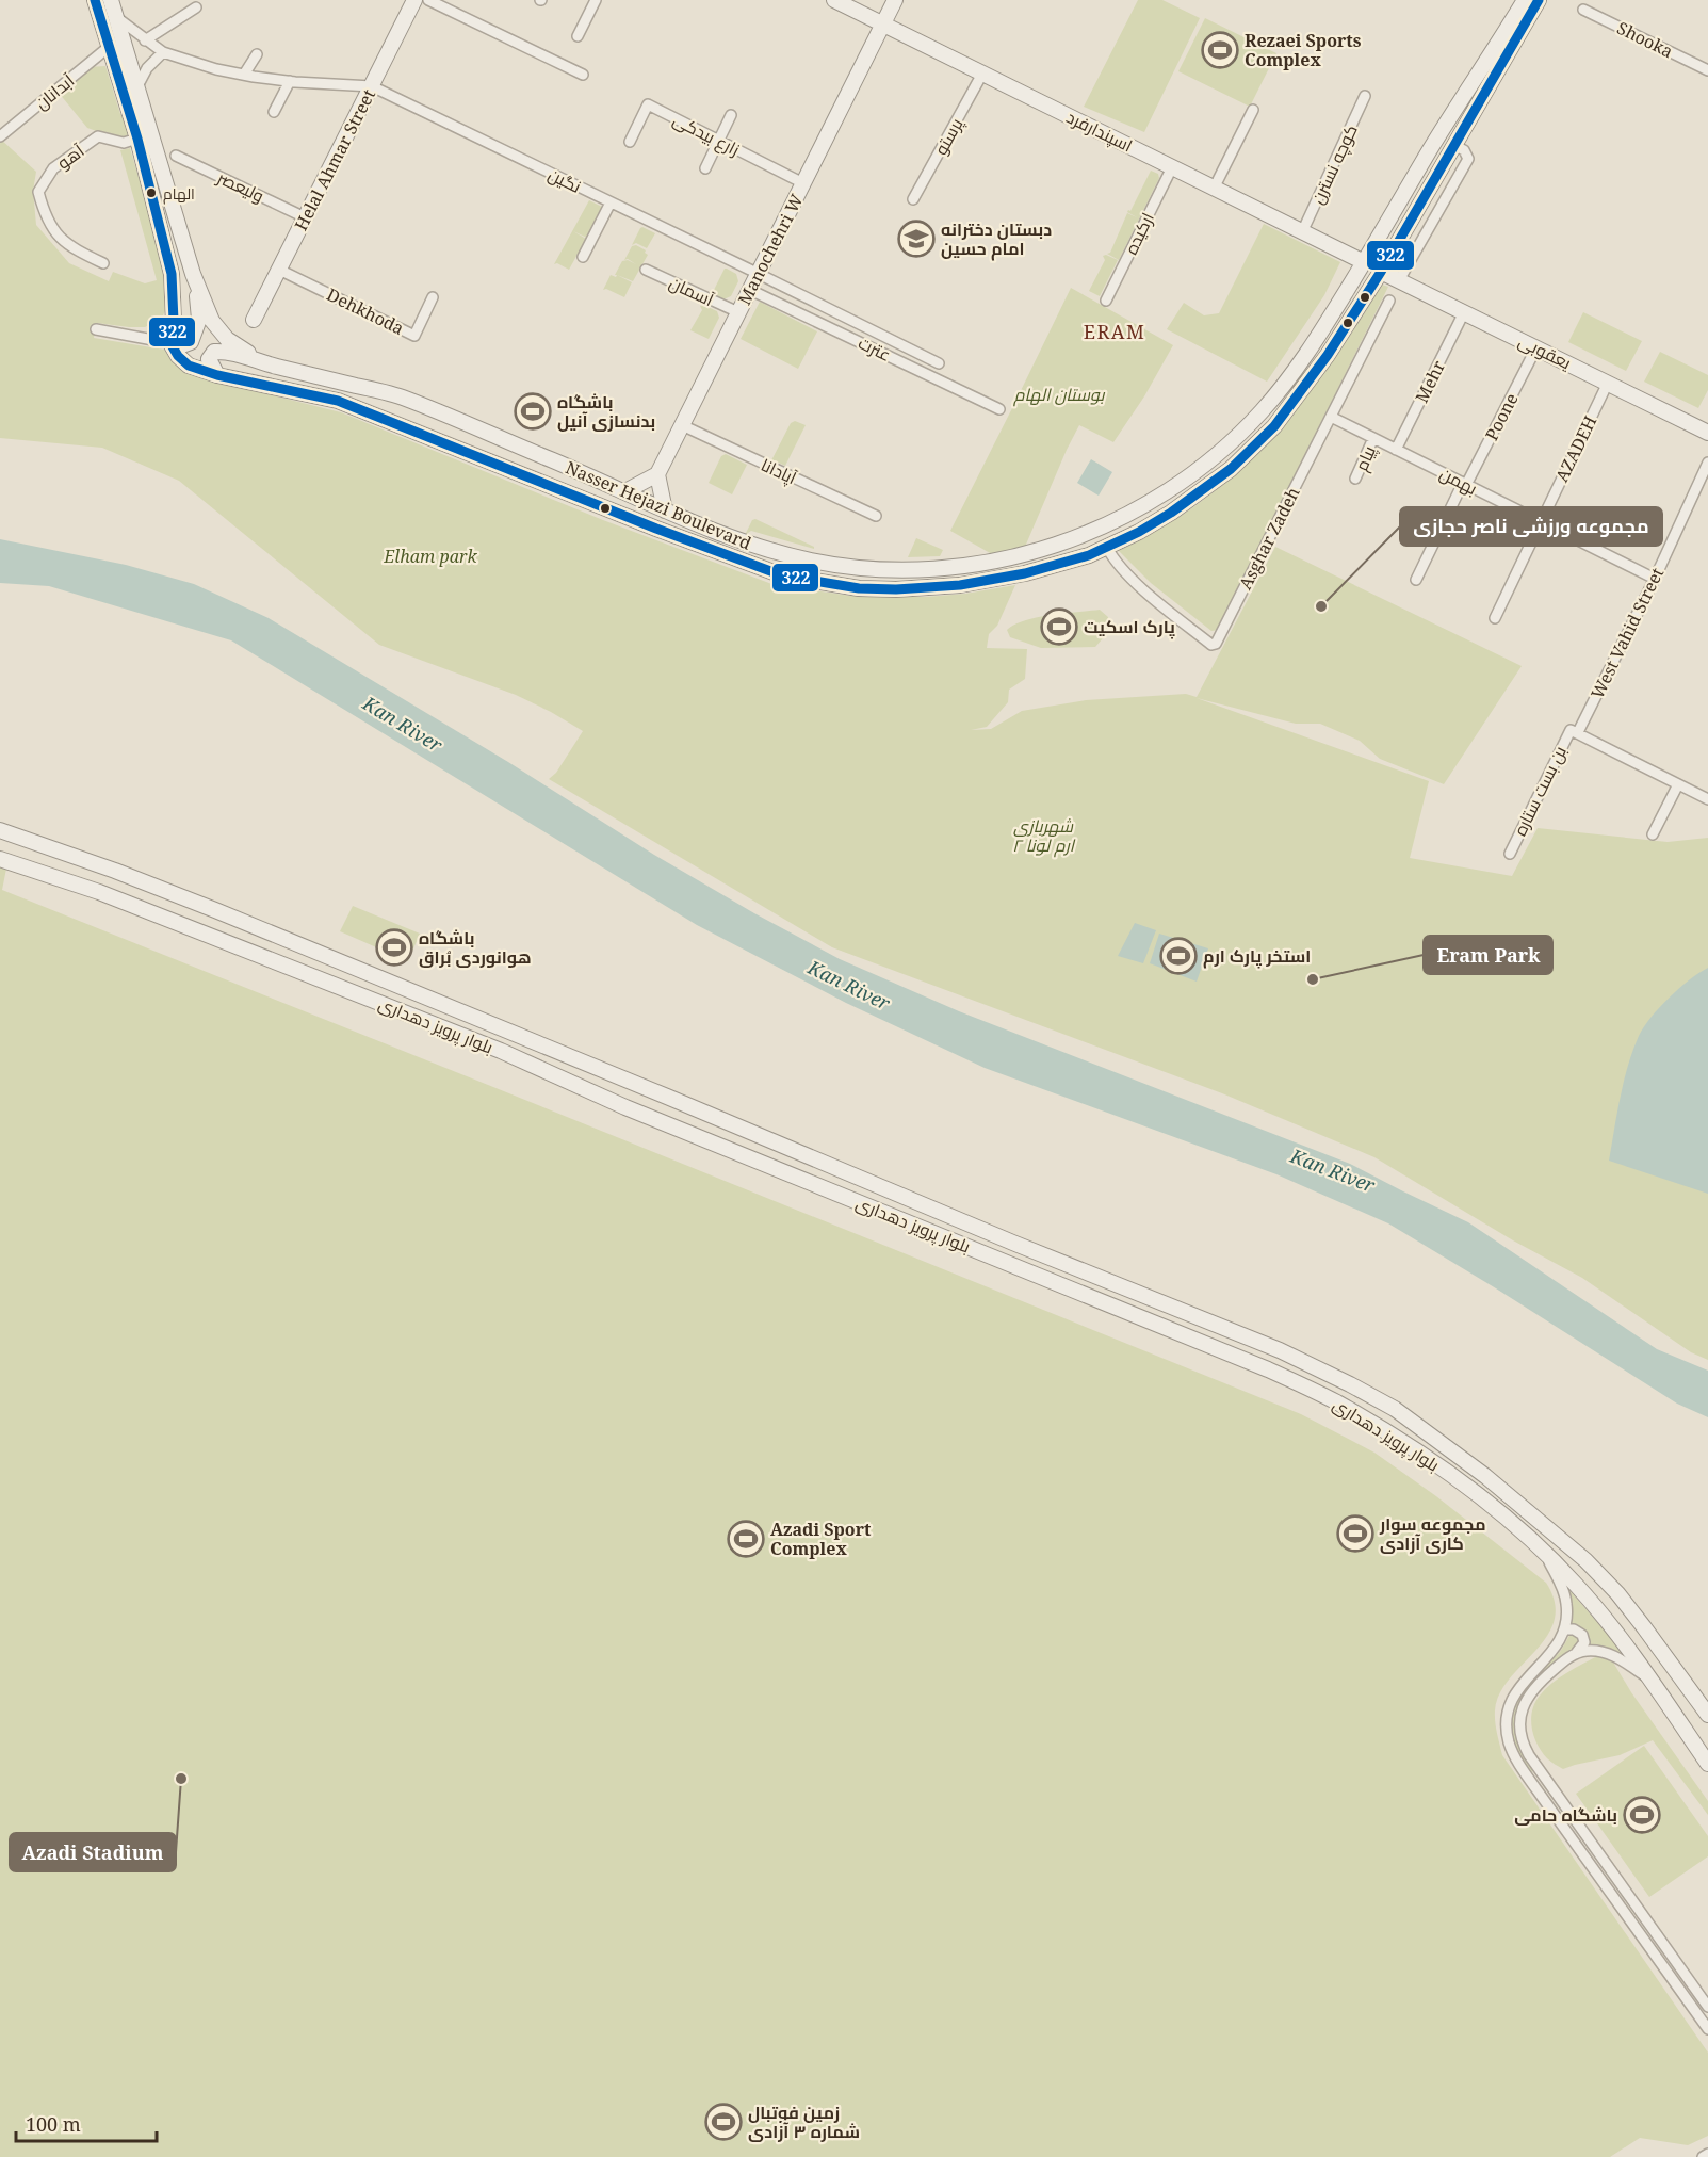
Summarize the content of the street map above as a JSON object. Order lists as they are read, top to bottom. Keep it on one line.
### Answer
{"streets":{"main road":["اسپندارفرد","Helal Ahmar Street","Manochehri W","یعقوبی","Nasser Hejazi Boulevard","بلوار پرویز دهداری"],"street":["Shooka","آبدانان","زارع بیدکی","پرستو","آهو","کوچه نسترن","نگین","ولیعصر","ارکیده","آسمان","Dehkhoda","عترت","Mehr","Poone","AZADEH","پیام","آپادانا","بهمن","Asghar Zadeh","West Vahid Street","بن بست ستاره"]},"crossings":[["اسپندارفرد","پرستو"],["اسپندارفرد","کوچه نسترن"],["اسپندارفرد","ارکیده"],["اسپندارفرد","Manochehri W"],["اسپندارفرد","Nasser Hejazi Boulevard"],["زارع بیدکی","Manochehri W"],["Helal Ahmar Street","نگین"],["Helal Ahmar Street","ولیعصر"],["Helal Ahmar Street","Dehkhoda"],["نگین","Manochehri W"],["Manochehri W","آسمان"],["Manochehri W","عترت"],["Manochehri W","آپادانا"],["یعقوبی","Mehr"],["یعقوبی","Poone"],["یعقوبی","AZADEH"],["یعقوبی","Nasser Hejazi Boulevard"],["Mehr","بهمن"],["Poone","بهمن"],["AZADEH","بهمن"],["پیام","بهمن"],["بهمن","Asghar Zadeh"],["بهمن","West Vahid Street"],["Nasser Hejazi Boulevard","Asghar Zadeh"],["West Vahid Street","بن بست ستاره"]],"districts":["ERAM"],"water":["Kan River"],"parks":["بوستان الهام","Elham park","شهربازی ارم لونا ۲"],"places":{"sports":["Rezaei Sports Complex","باشگاه بدنسازی آنیل","پارک اسکیت","باشگاه هوانوردی بُراق","استخر پارک ارم","مجموعه سوار کاری آزادی","Azadi Sport Complex","باشگاه حامی","زمین فوتبال شماره ۳ آزادی"],"other":["الهام","مجموعه ورزشی ناصر حجازی","Eram Park","Azadi Stadium"],"school or university":["دبستان دخترانه امام حسین"]},"lines":["transit line 322"],"scale_bar":"100 m"}
